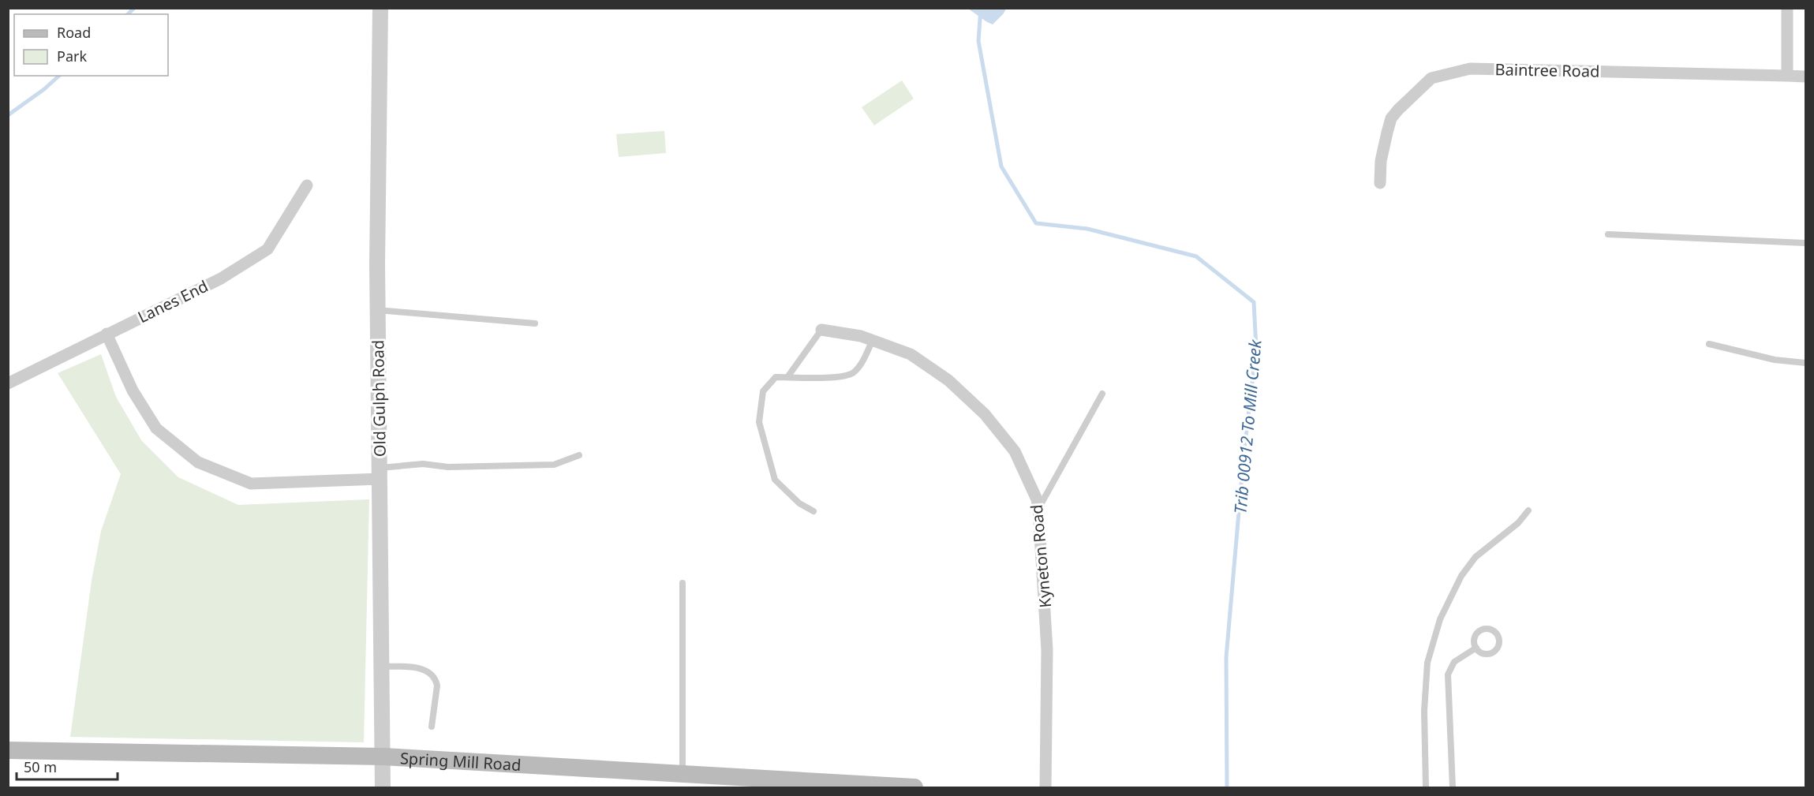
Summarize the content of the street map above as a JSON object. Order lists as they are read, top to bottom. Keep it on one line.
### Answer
{"streets":{"main road":["Spring Mill Road"],"street":["Baintree Road","Lanes End","Old Gulph Road","Kyneton Road"]},"crossings":[["Old Gulph Road","Spring Mill Road"]],"water":["Trib 00912 To Mill Creek"],"legend":["Road","Park"],"scale_bar":"50 m"}
